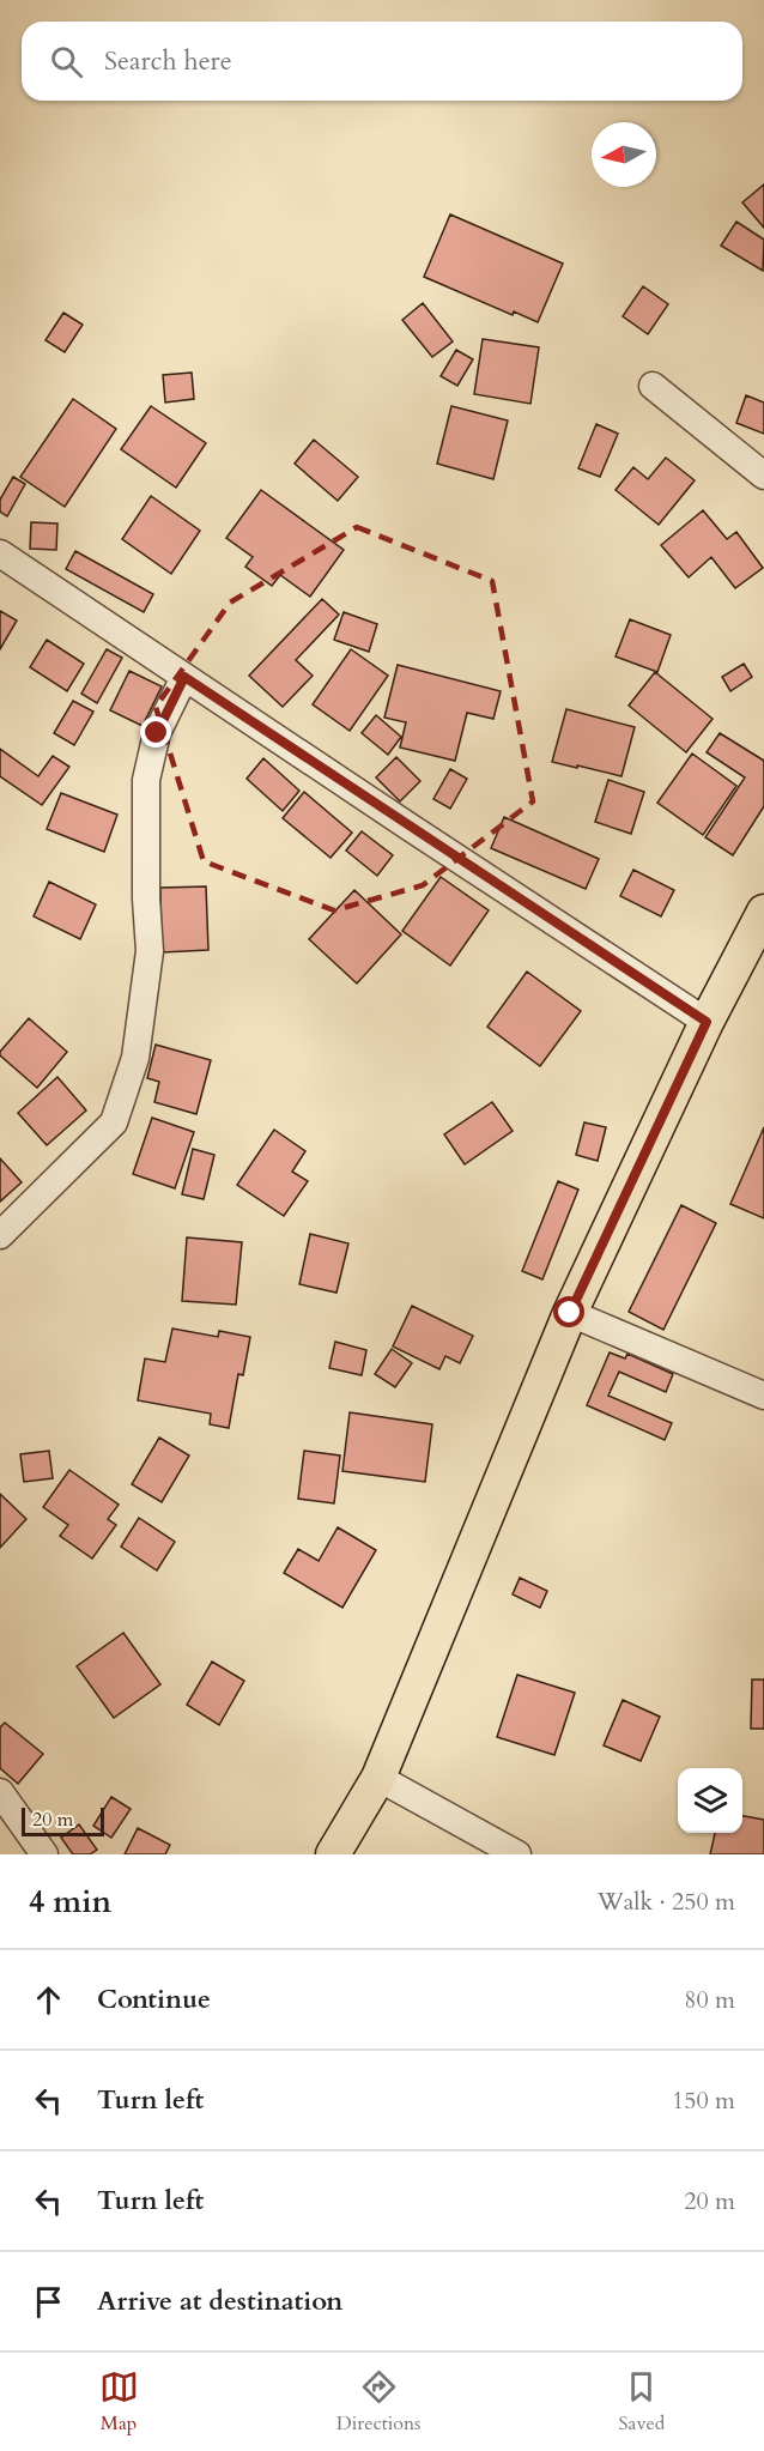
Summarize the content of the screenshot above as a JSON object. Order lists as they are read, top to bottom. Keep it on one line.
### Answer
{"scale_bar":"20 m","north":"left","page":{"search":"Search here","scale":"20 m","heading":["4 min","Walk · 250 m"],"list":[["Continue","80 m"],["Turn left","150 m"],["Turn left","20 m"],"Arrive at destination"],"nav":["Map","Directions","Saved"]}}
